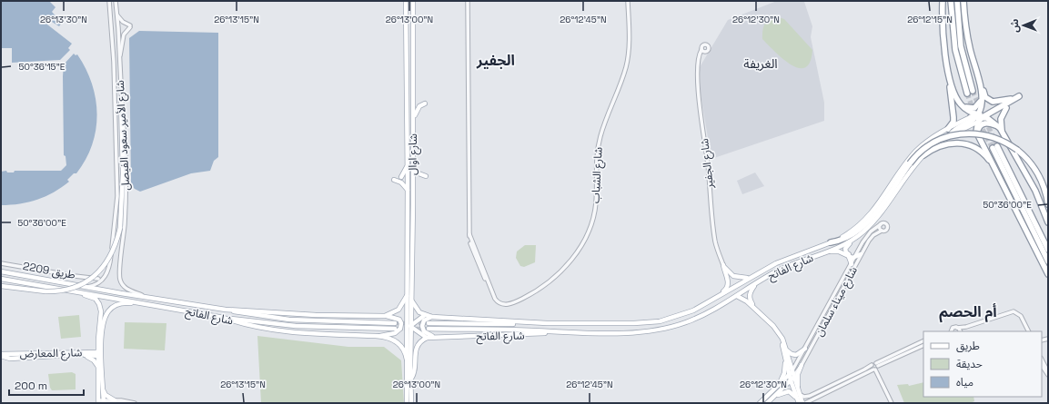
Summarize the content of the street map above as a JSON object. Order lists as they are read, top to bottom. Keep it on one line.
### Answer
{"streets":{"main road":["شارع اوال","شارع الفاتح","شارع المعارض"],"street":["شارع الأمير سعود الفيصل","شارع الجفير","شارع الشباب","طريق 2209","شارع ميناء سلمان"]},"crossings":[["شارع الأمير سعود الفيصل","شارع الفاتح"],["شارع اوال","شارع الفاتح"]],"districts":["الجفير","الغريفة","أم الحصم"],"legend":["طريق","حديقة","مياه"],"scale_bar":"200 m","north":"left","coordinates":["26°13'30\"N","26°13'15\"N","26°13'00\"N","26°12'45\"N","26°12'30\"N","26°12'15\"N","50°36'15\"E","50°36'00\"E"]}
